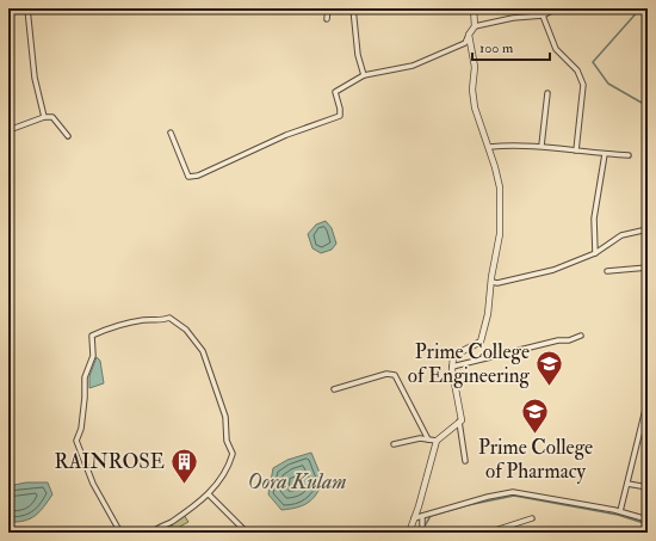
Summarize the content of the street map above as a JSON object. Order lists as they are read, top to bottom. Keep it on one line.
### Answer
{"water":["Oora Kulam"],"places":{"school or university":["Prime College of Engineering","Prime College of Pharmacy"],"building":["RAINROSE"]},"scale_bar":"100 m"}
